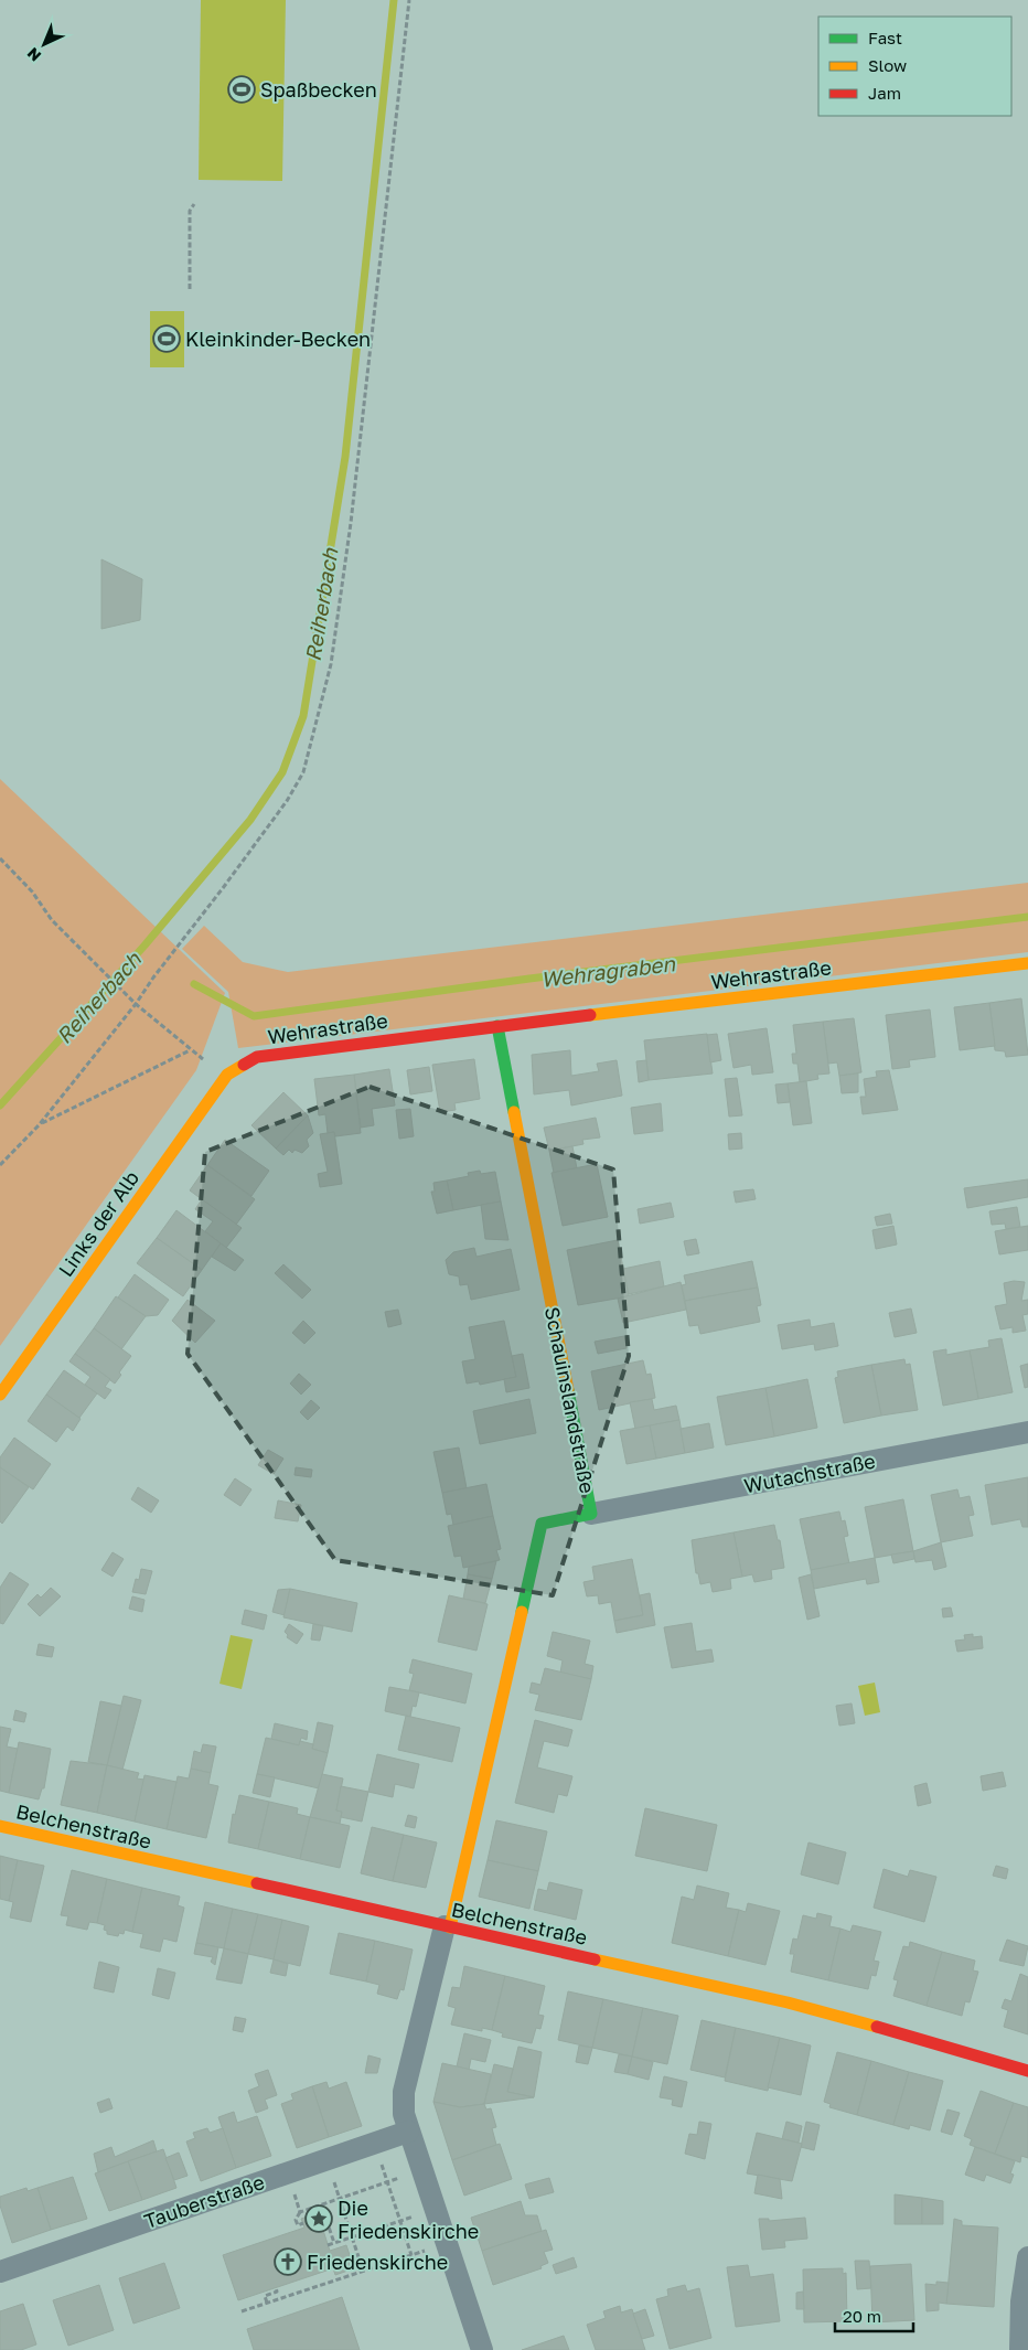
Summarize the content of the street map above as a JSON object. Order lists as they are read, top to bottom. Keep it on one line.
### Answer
{"streets":{"street":["Wehrastraße","Links der Alb","Schauinslandstraße","Wutachstraße","Belchenstraße","Tauberstraße"]},"crossings":[["Wehrastraße","Links der Alb"],["Wehrastraße","Schauinslandstraße"],["Schauinslandstraße","Wutachstraße"],["Schauinslandstraße","Belchenstraße"],["Schauinslandstraße","Tauberstraße"]],"water":["Reiherbach","Wehragraben"],"places":{"sports":["Spaßbecken","Kleinkinder-Becken"],"place":["Die Friedenskirche"],"church":["Friedenskirche"]},"legend":["Fast","Slow","Jam"],"scale_bar":"20 m","north":"bottom left"}
